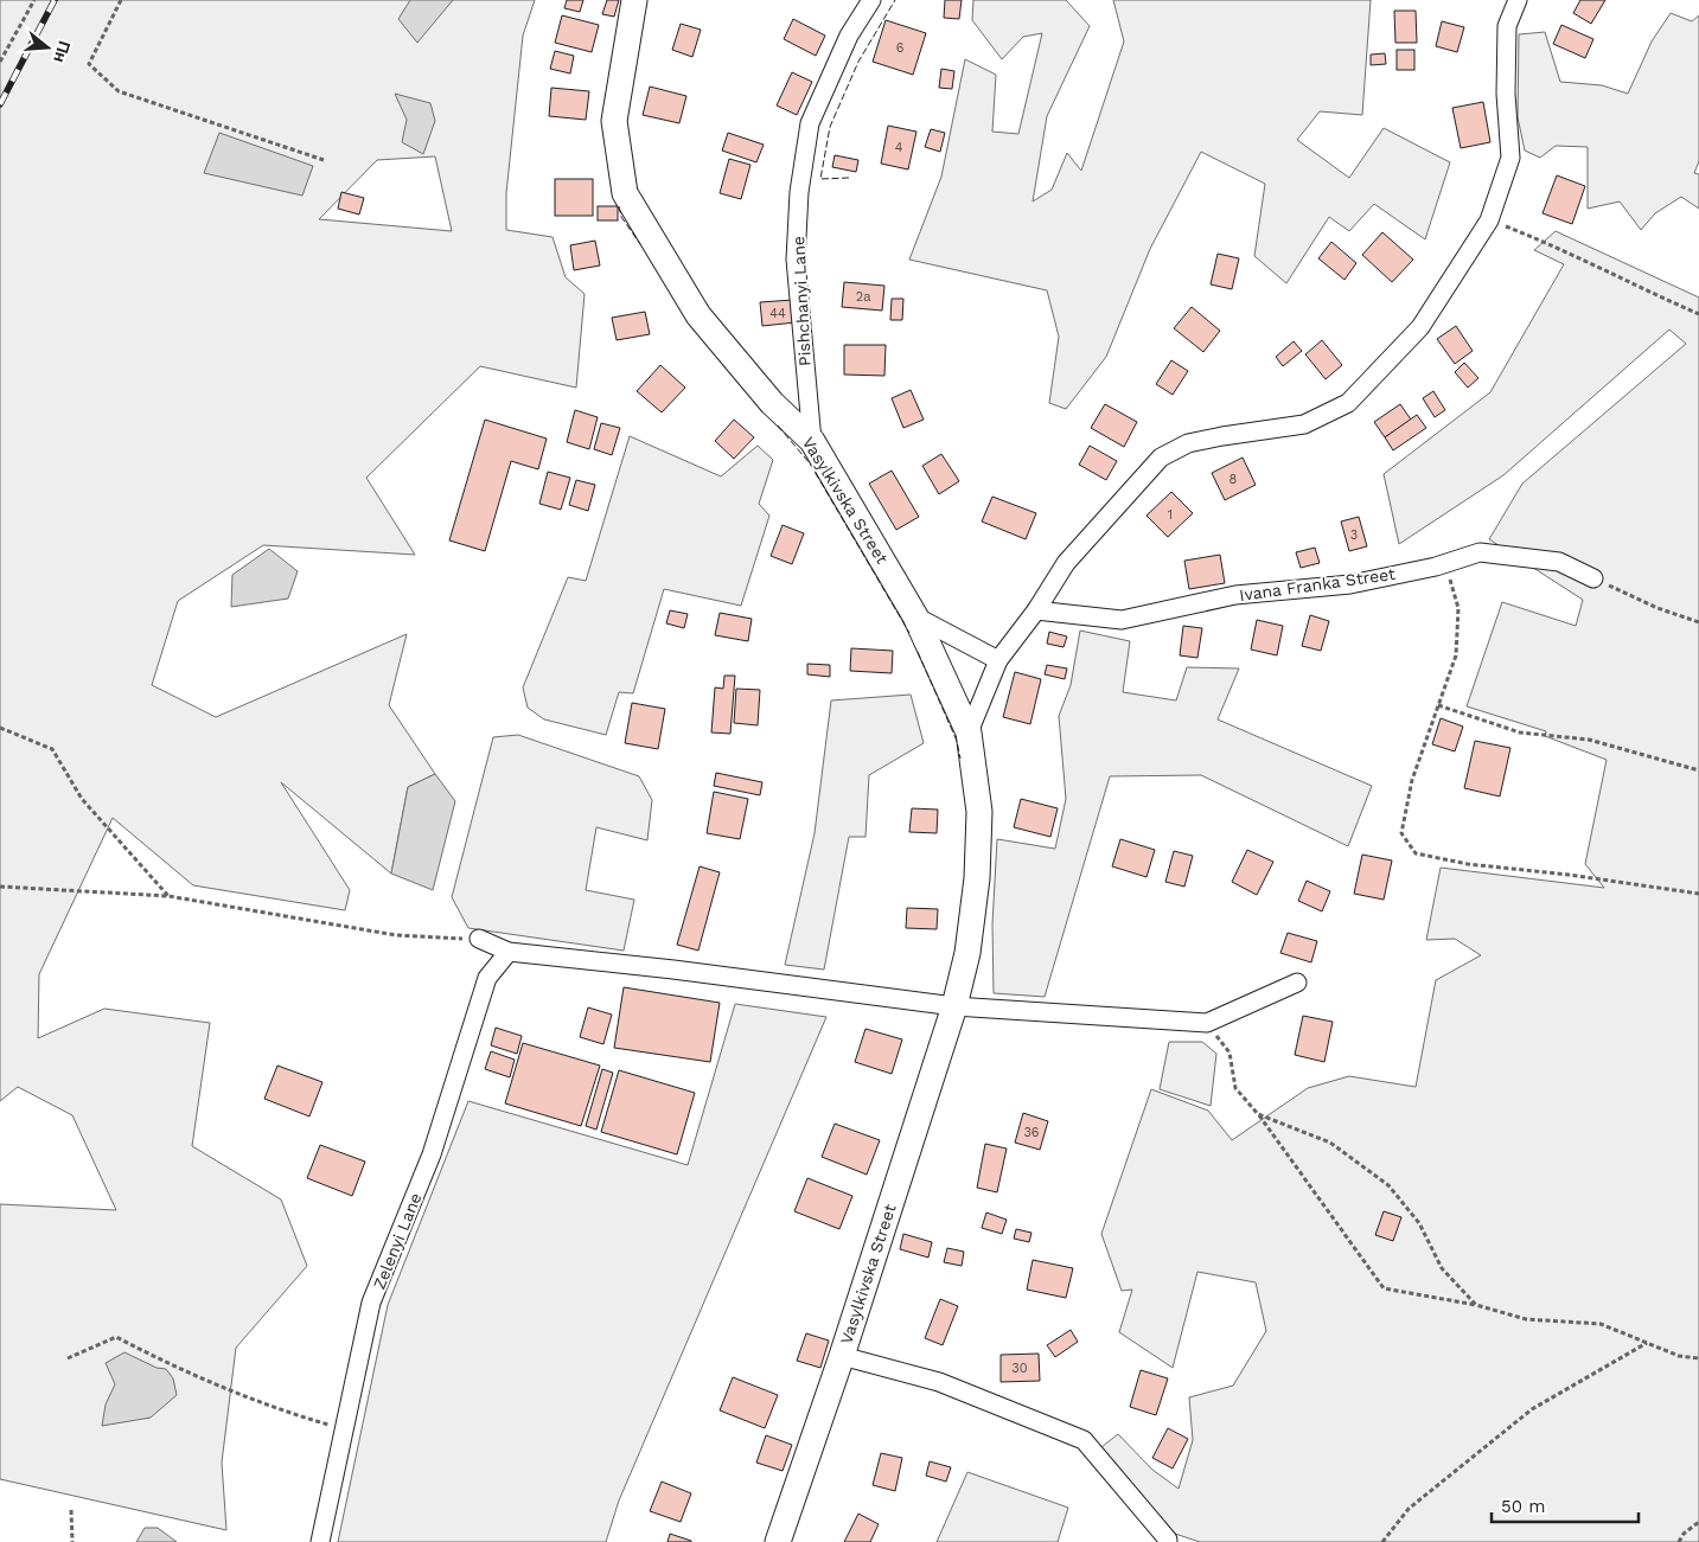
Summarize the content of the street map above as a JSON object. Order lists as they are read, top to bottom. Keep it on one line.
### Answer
{"streets":{"street":["Pishchanyi Lane","Vasylkivska Street","Ivana Franka Street","Zelenyi Lane"]},"crossings":[["Pishchanyi Lane","Vasylkivska Street"]],"house_numbers":["6","4","2а","44","8","1","3","36","30"],"scale_bar":"50 m","north":"right"}
